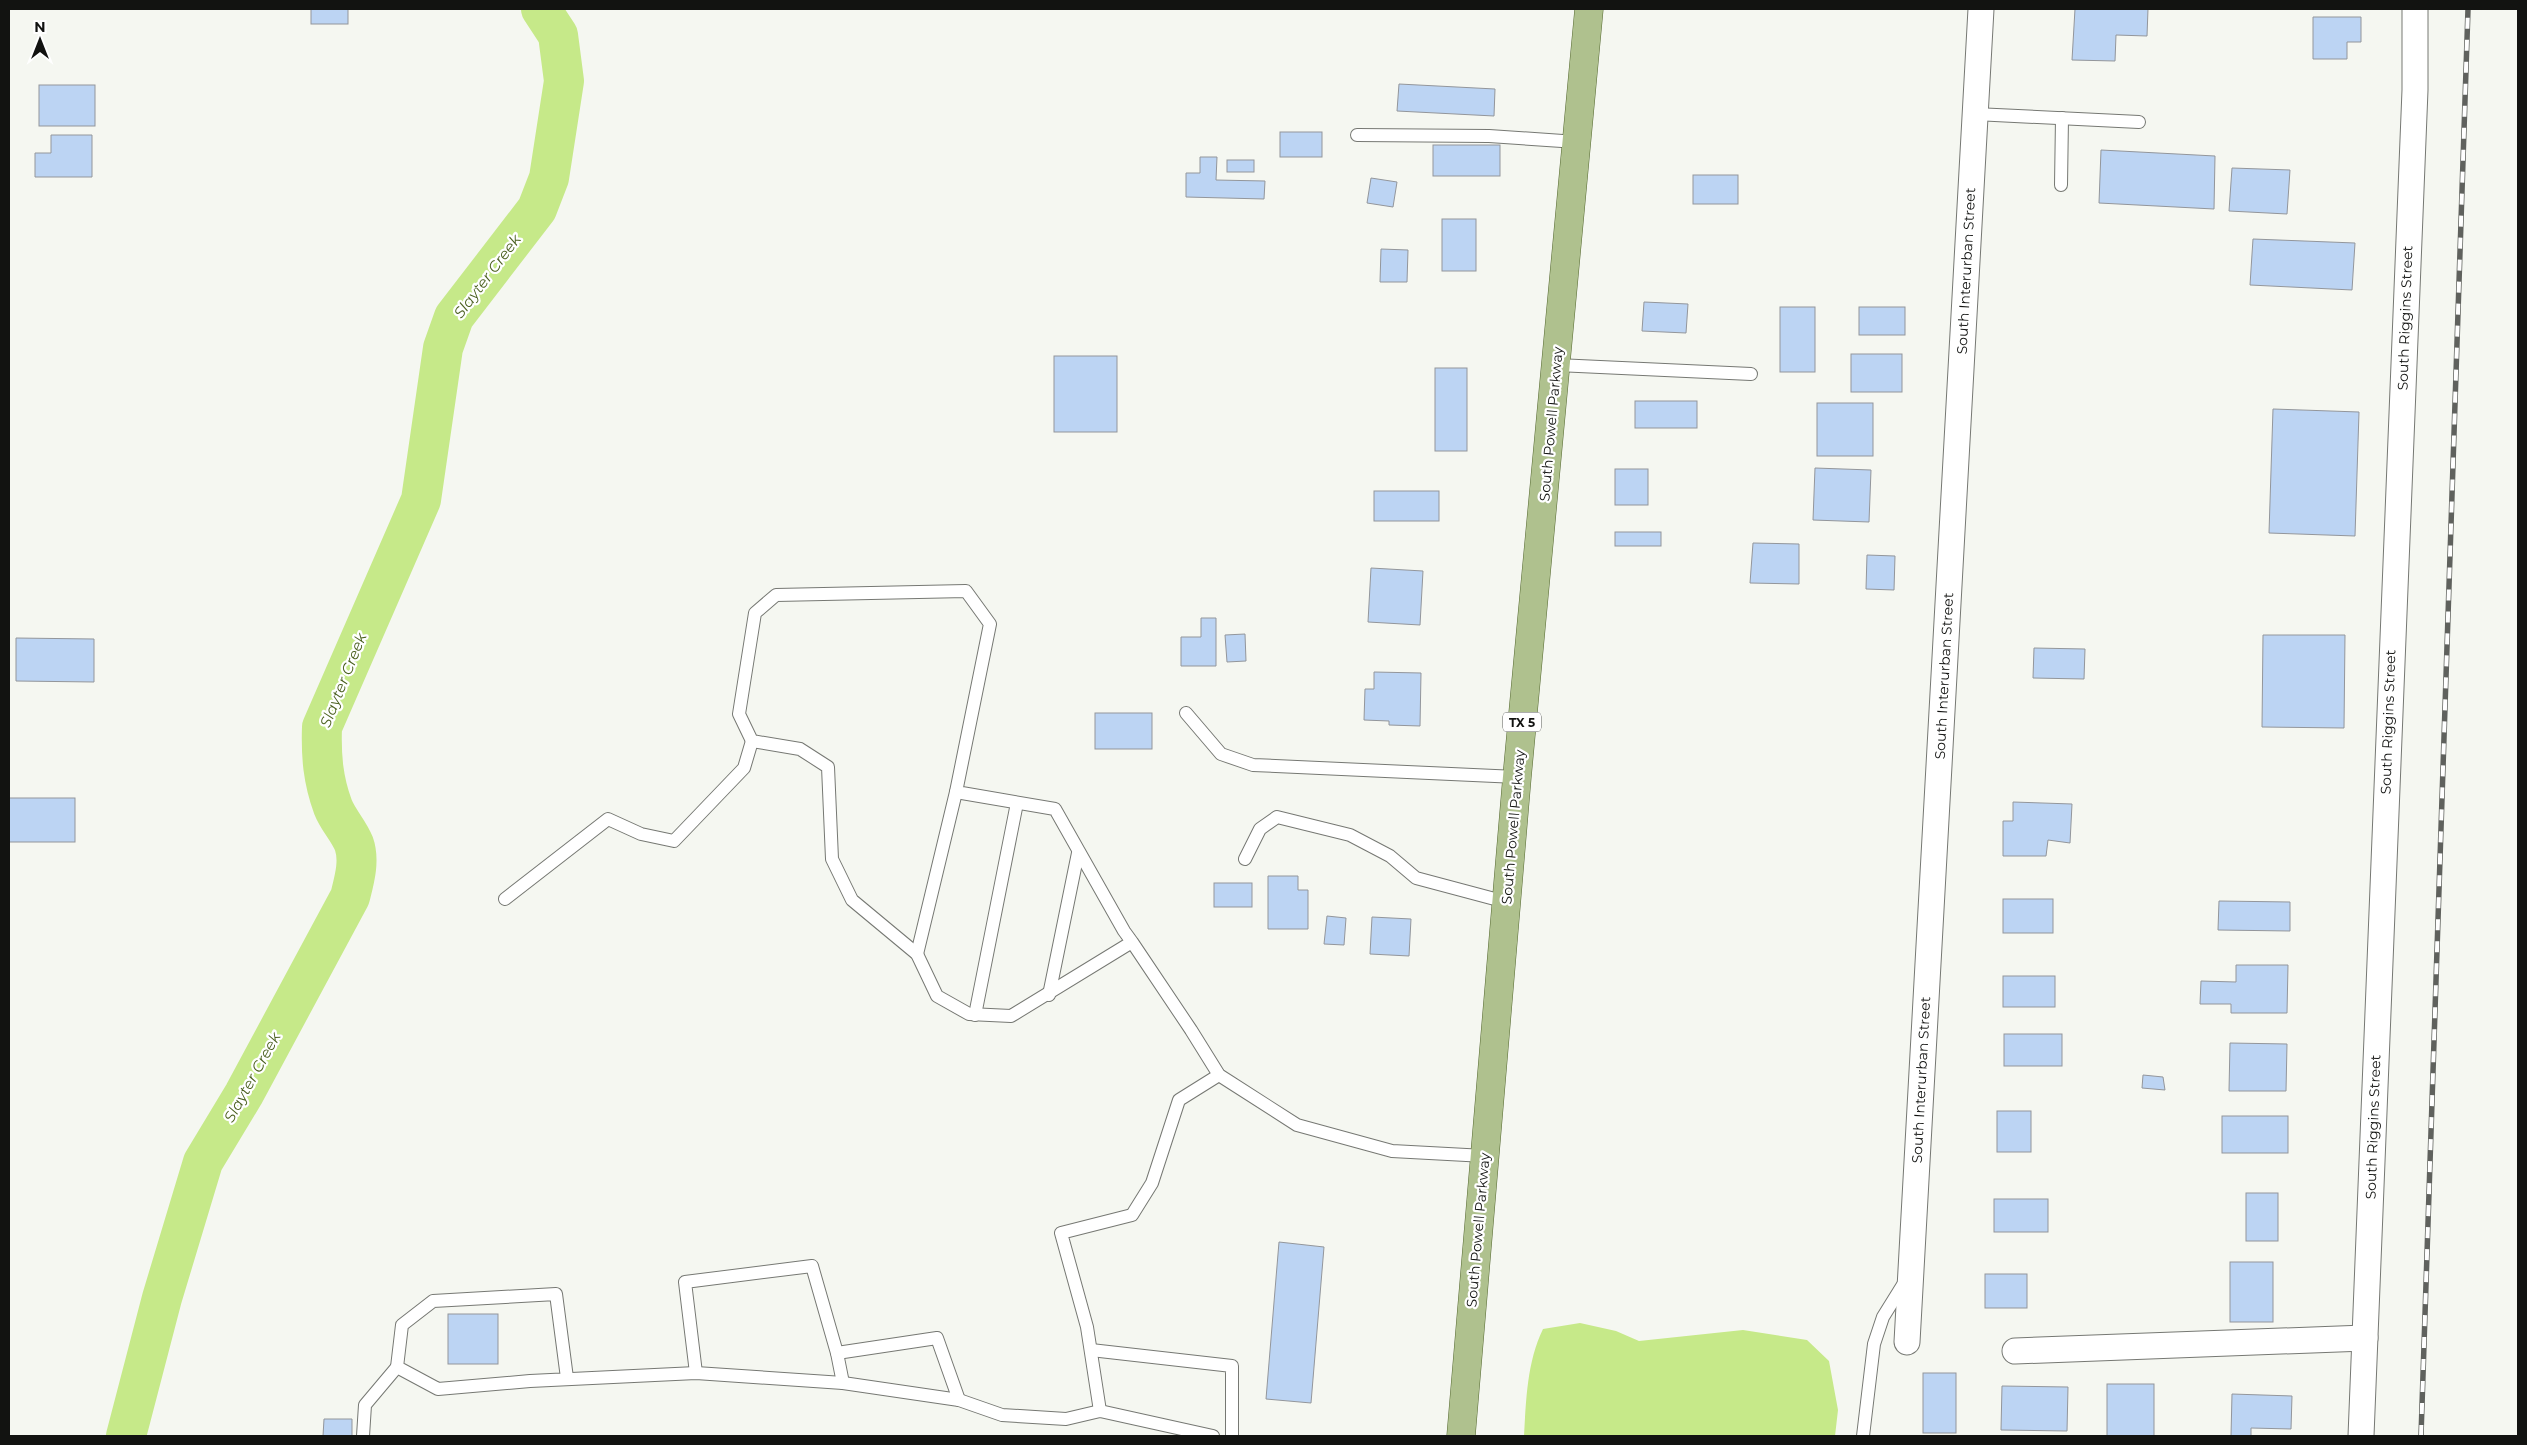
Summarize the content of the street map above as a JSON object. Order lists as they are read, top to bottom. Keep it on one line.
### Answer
{"streets":{"main road":["South Powell Parkway","TX 5"],"street":["South Interurban Street","South Riggins Street"]},"water":["Slayter Creek"],"north":"top"}
